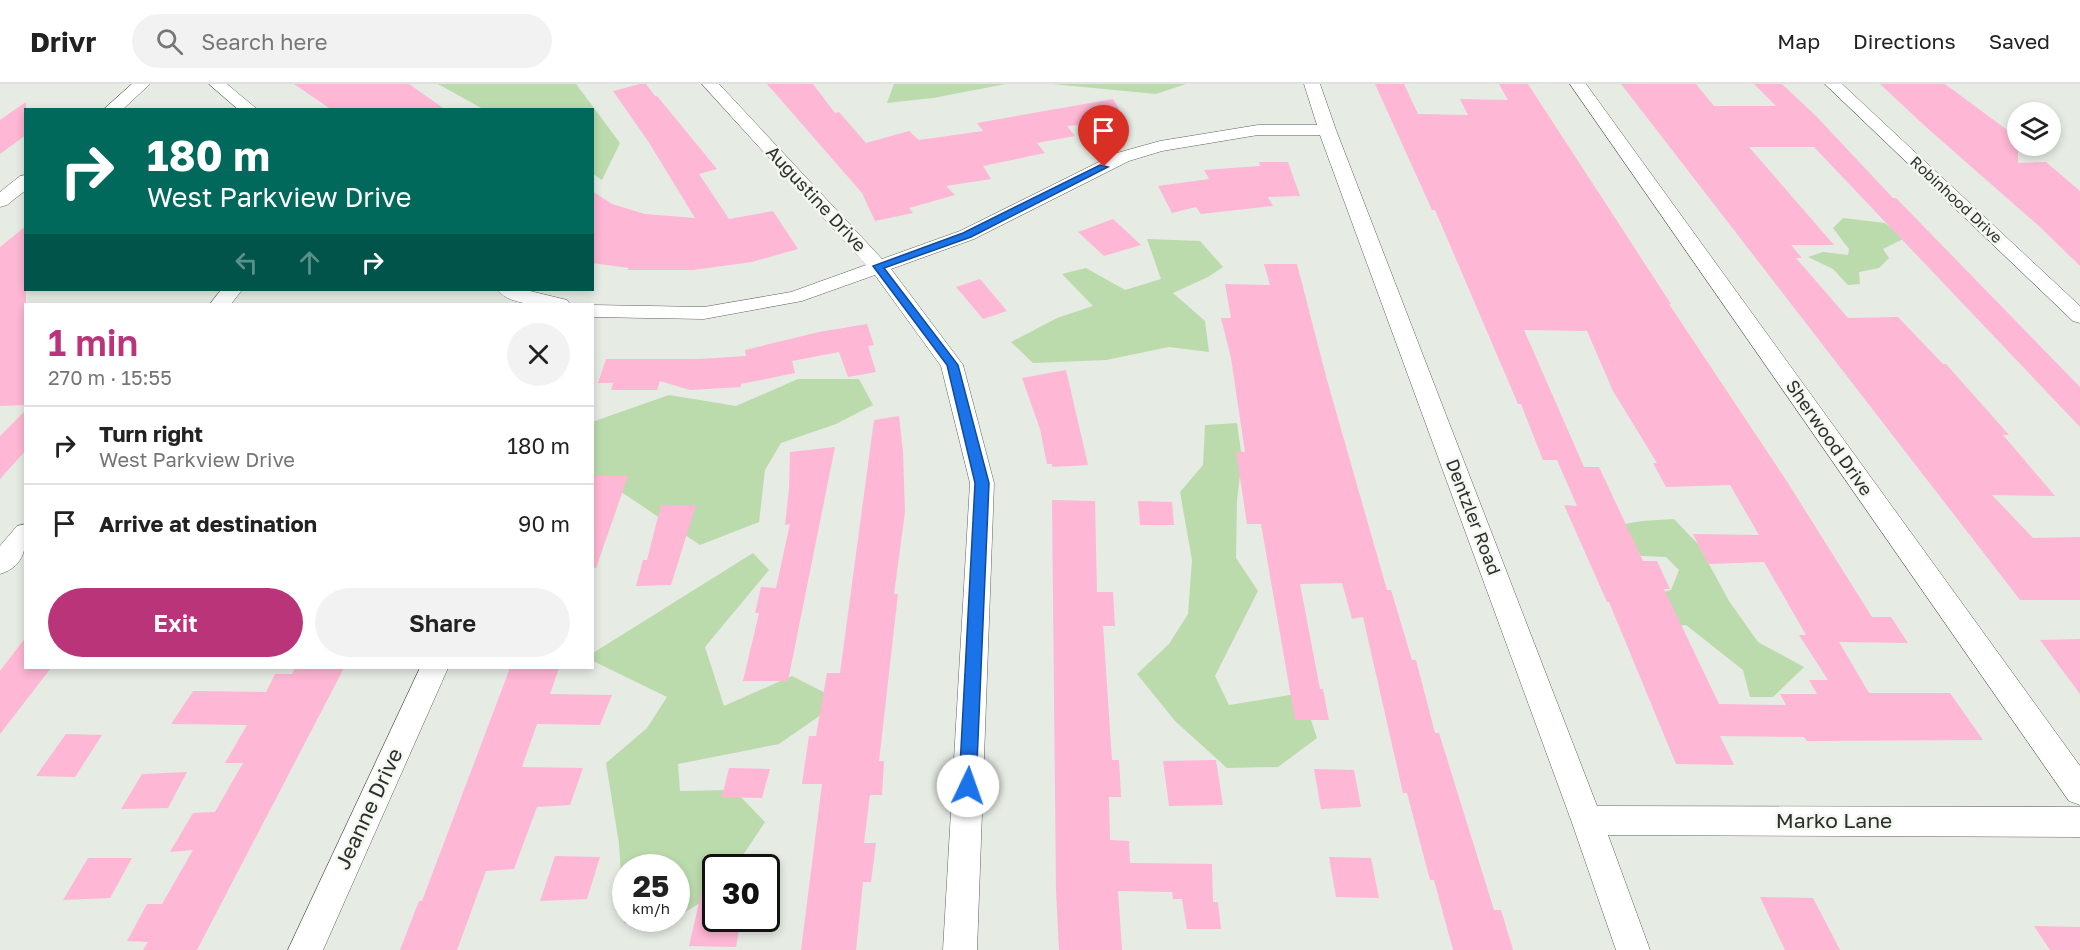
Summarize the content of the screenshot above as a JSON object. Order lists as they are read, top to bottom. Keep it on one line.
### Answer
{"streets":{"street":["Augustine Drive","Robinhood Drive","Sherwood Drive","Dentzler Road","Jeanne Drive","Marko Lane"]},"crossings":[["Dentzler Road","Marko Lane"]],"page":{"header":"Drivr","search":"Search here","nav":["Map","Directions","Saved"],"turn":["180 m","West Parkview Drive"],"heading":["1 min","270 m · 15:55"],"list":[{"name":"Turn right","note":"West Parkview Drive","value":"180 m"},{"name":"Arrive at destination","value":"90 m"}],"buttons":["Exit","Share"],"speed":"25 km/h","limit":"30"}}
